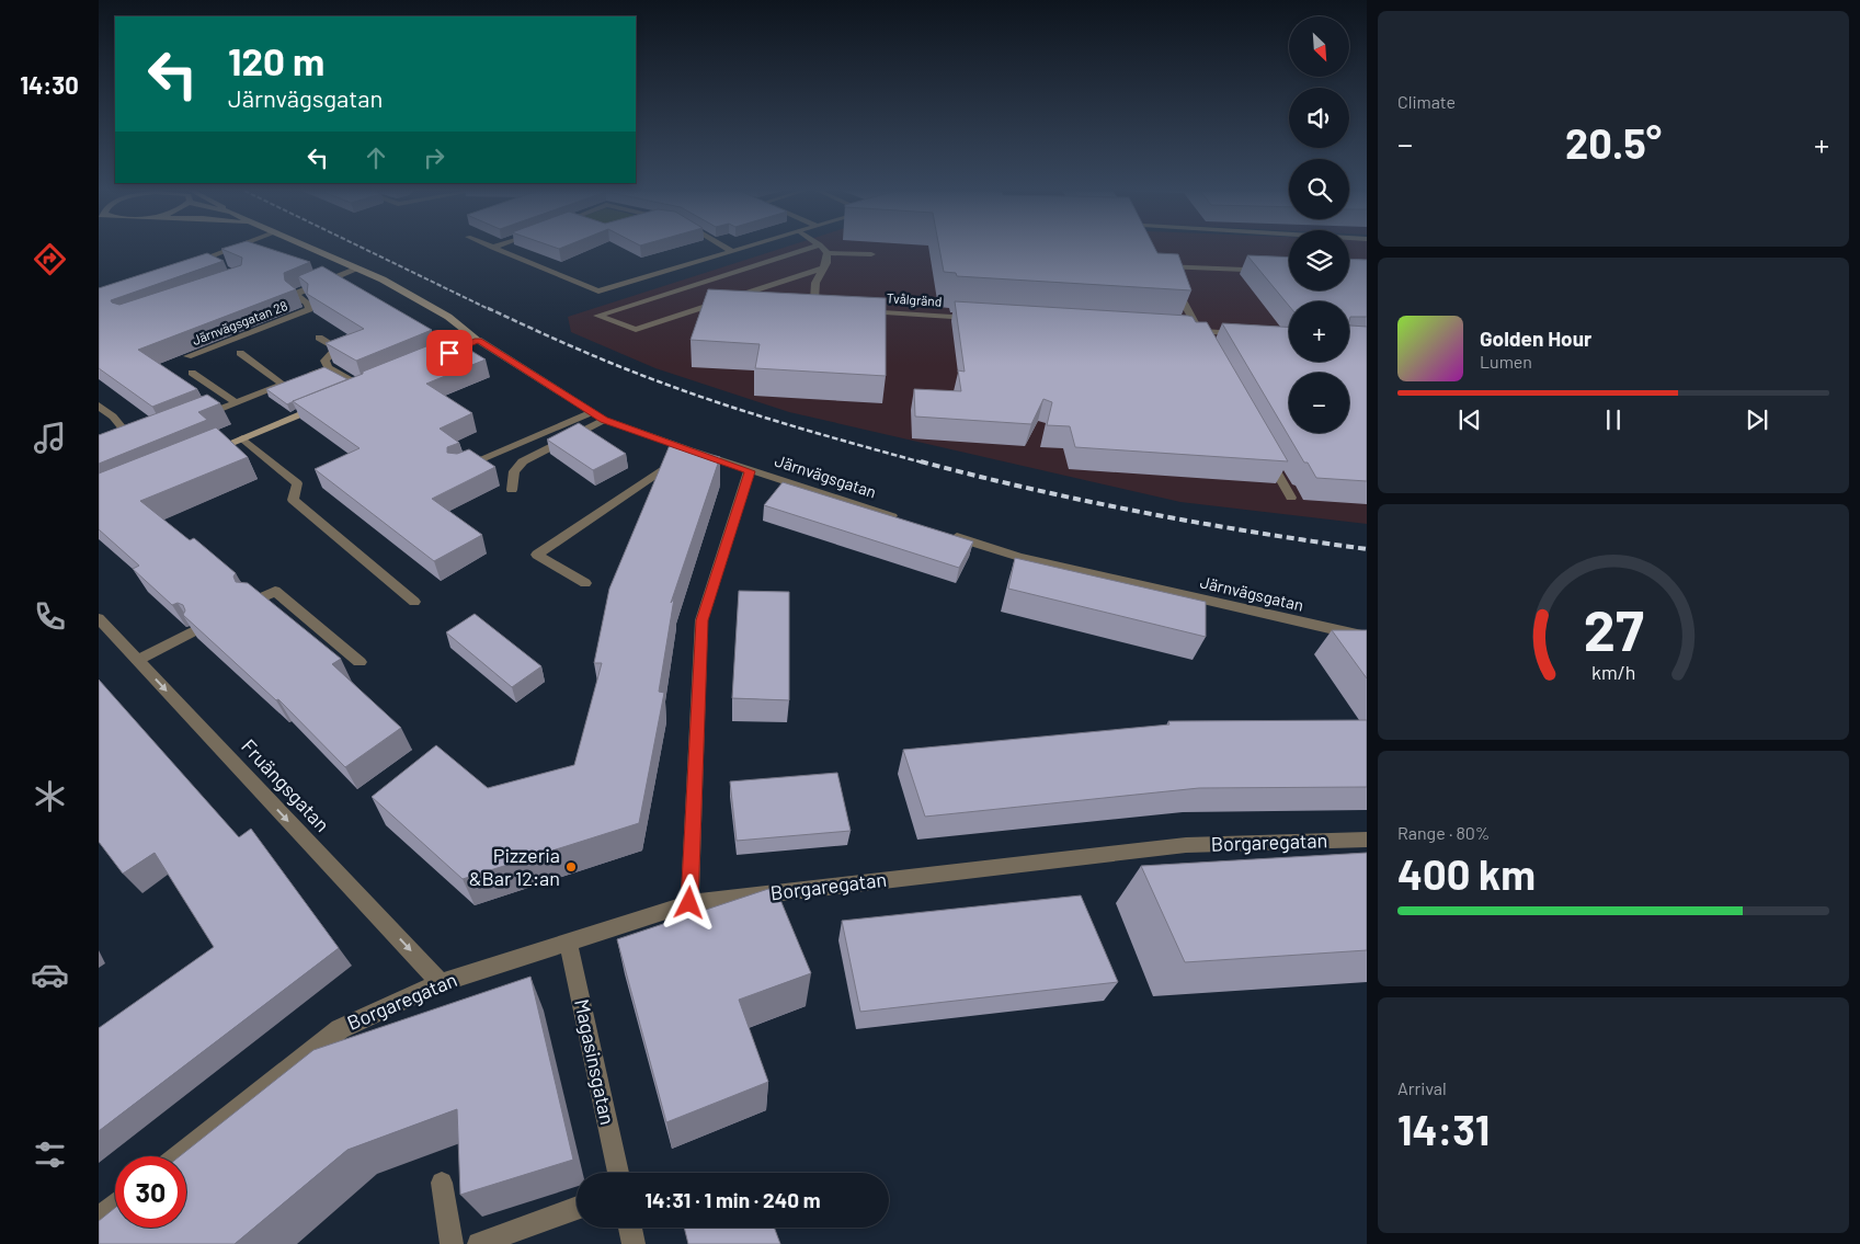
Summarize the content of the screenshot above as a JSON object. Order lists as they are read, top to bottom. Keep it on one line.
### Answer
{"streets":{"main road":["Järnvägsgatan"],"street":["Tvålgränd","Järnvägsgatan 28","Fruängsgatan","Borgaregatan","Magasinsgatan"]},"crossings":[["Järnvägsgatan 28","Järnvägsgatan"],["Fruängsgatan","Borgaregatan"],["Borgaregatan","Magasinsgatan"]],"one_way":["Fruängsgatan"],"places":["Pizzeria &Bar 12:an"],"north":"bottom right","page":{"tabs":"14:30","tile":["Climate",["Range · 80%","400 km"],["Arrival","14:31"]],"map_buttons":["+","−"],"turn":["120 m","Järnvägsgatan"],"heat":["−","20.5°","+"],"song":["Golden Hour","Lumen"],"limit":"30","trip":"14:31 · 1 min · 240 m","gauge":["27","km/h"]}}
